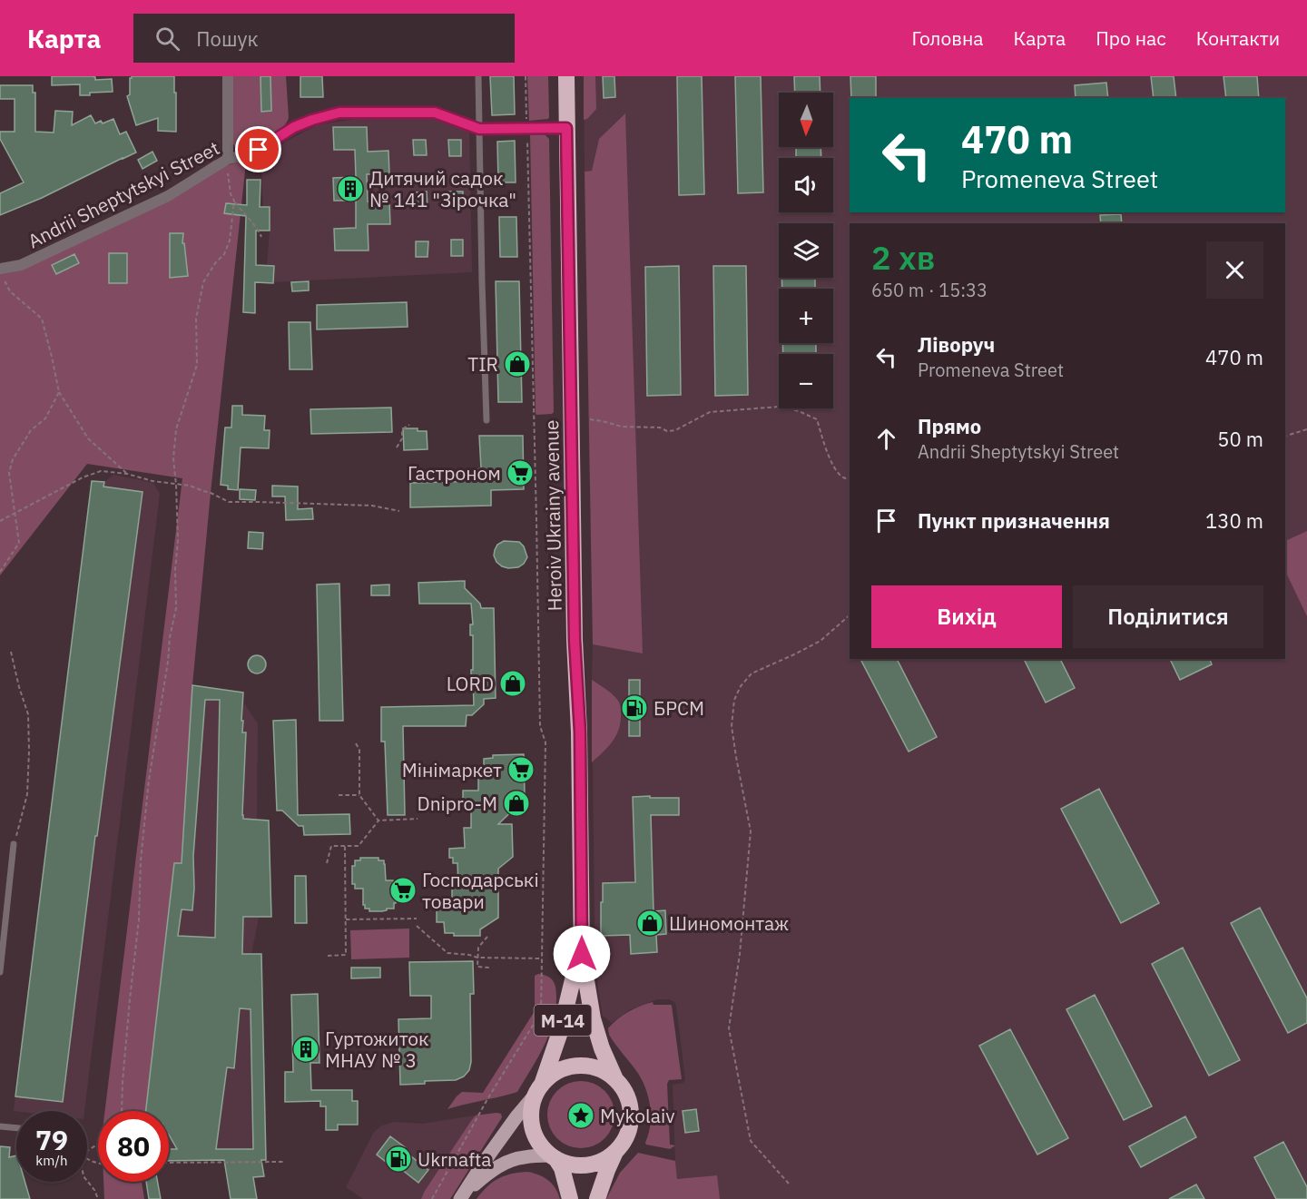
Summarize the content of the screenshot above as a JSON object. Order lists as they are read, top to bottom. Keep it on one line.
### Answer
{"streets":{"highway":["Heroiv Ukrainy avenue","М-14"],"street":["Andrii Sheptytskyi Street"]},"crossings":[["Heroiv Ukrainy avenue","М-14"]],"places":{"building":["Дитячий садок № 141 \"Зірочка\"","Гуртожиток МНАУ № 3"],"shop":["TIR","LORD","Dnipro-M","Шиномонтаж"],"supermarket":["Гастроном","Мінімаркет","Господарські товари"],"fuel station":["БРСМ","Ukrnafta"],"place":["Mykolaiv"]},"north":"bottom","page":{"header":"Карта","search":"Пошук","nav":["Головна","Карта","Про нас","Контакти"],"map_buttons":["+","−"],"turn":["470 m","Promeneva Street"],"heading":["2 хв","650 m · 15:33"],"list":[{"name":"Ліворуч","note":"Promeneva Street","value":"470 m"},{"name":"Прямо","note":"Andrii Sheptytskyi Street","value":"50 m"},{"name":"Пункт призначення","value":"130 m"}],"buttons":["Вихід","Поділитися"],"speed":"79 km/h","limit":"80"}}
